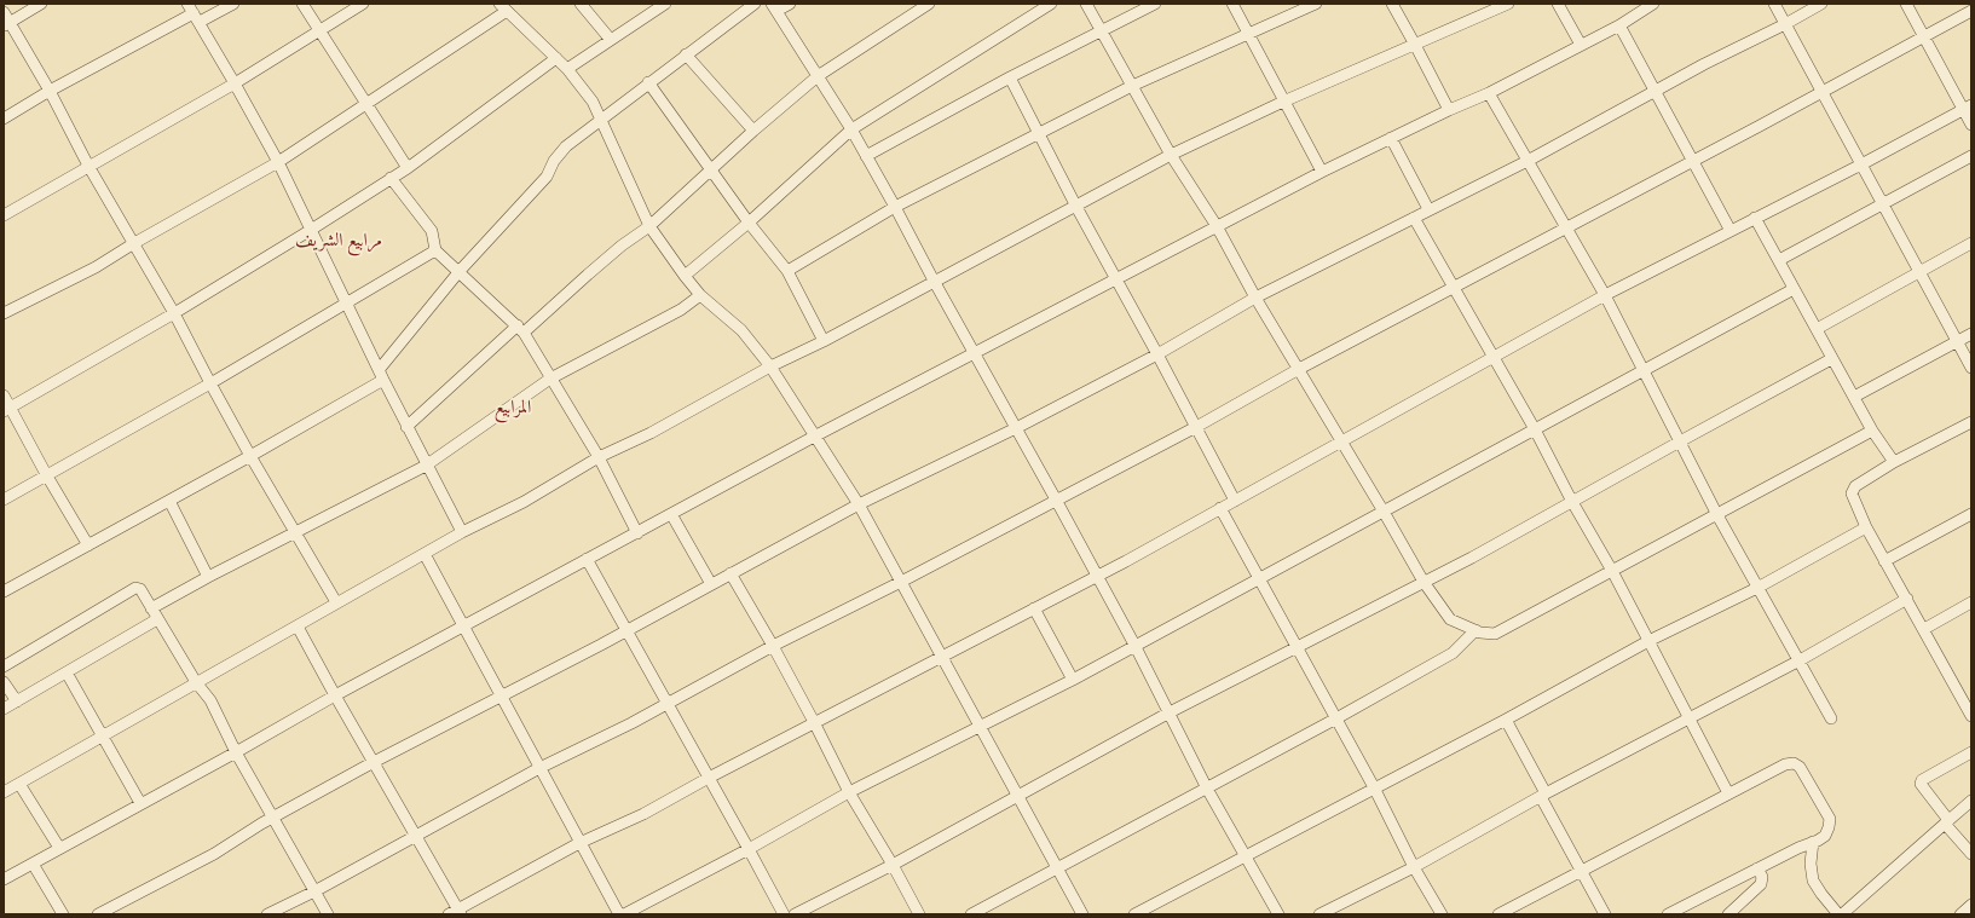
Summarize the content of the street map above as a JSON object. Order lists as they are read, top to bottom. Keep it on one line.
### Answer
{"districts":["مرابيع الشريف","المرابيع"]}
